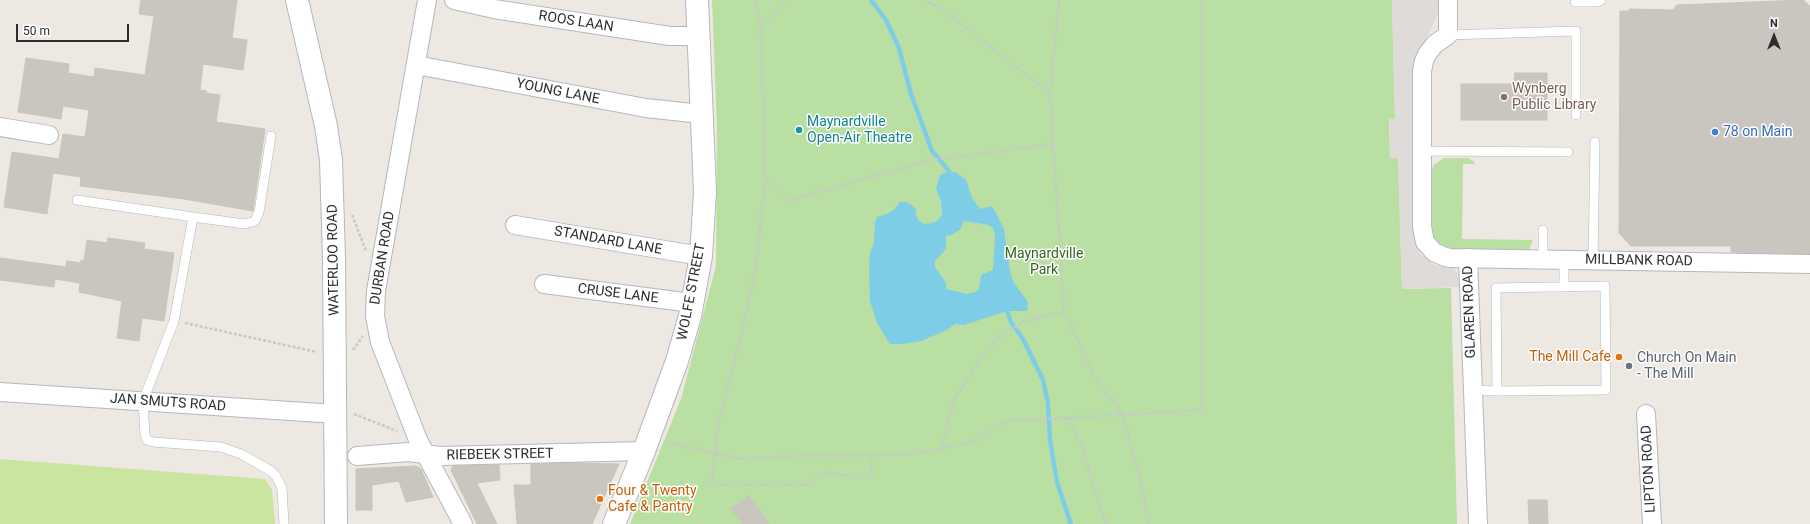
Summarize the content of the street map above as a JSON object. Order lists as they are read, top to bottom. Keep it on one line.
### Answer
{"streets":{"street":["ROOS LAAN","YOUNG LANE","STANDARD LANE","DURBAN ROAD","WATERLOO ROAD","MILLBANK ROAD","WOLFE STREET","CRUSE LANE","GLAREN ROAD","JAN SMUTS ROAD","RIEBEEK STREET","LIPTON ROAD"]},"crossings":[["ROOS LAAN","WOLFE STREET"],["YOUNG LANE","DURBAN ROAD"],["YOUNG LANE","WOLFE STREET"],["STANDARD LANE","WOLFE STREET"],["DURBAN ROAD","RIEBEEK STREET"],["WATERLOO ROAD","JAN SMUTS ROAD"],["MILLBANK ROAD","GLAREN ROAD"],["WOLFE STREET","CRUSE LANE"],["WOLFE STREET","RIEBEEK STREET"]],"parks":["Maynardville Park"],"places":["Wynberg Public Library","Maynardville Open-Air Theatre","78 on Main","The Mill Cafe","Church On Main - The Mill","Four & Twenty Cafe & Pantry"],"scale_bar":"50 m","north":"top"}
